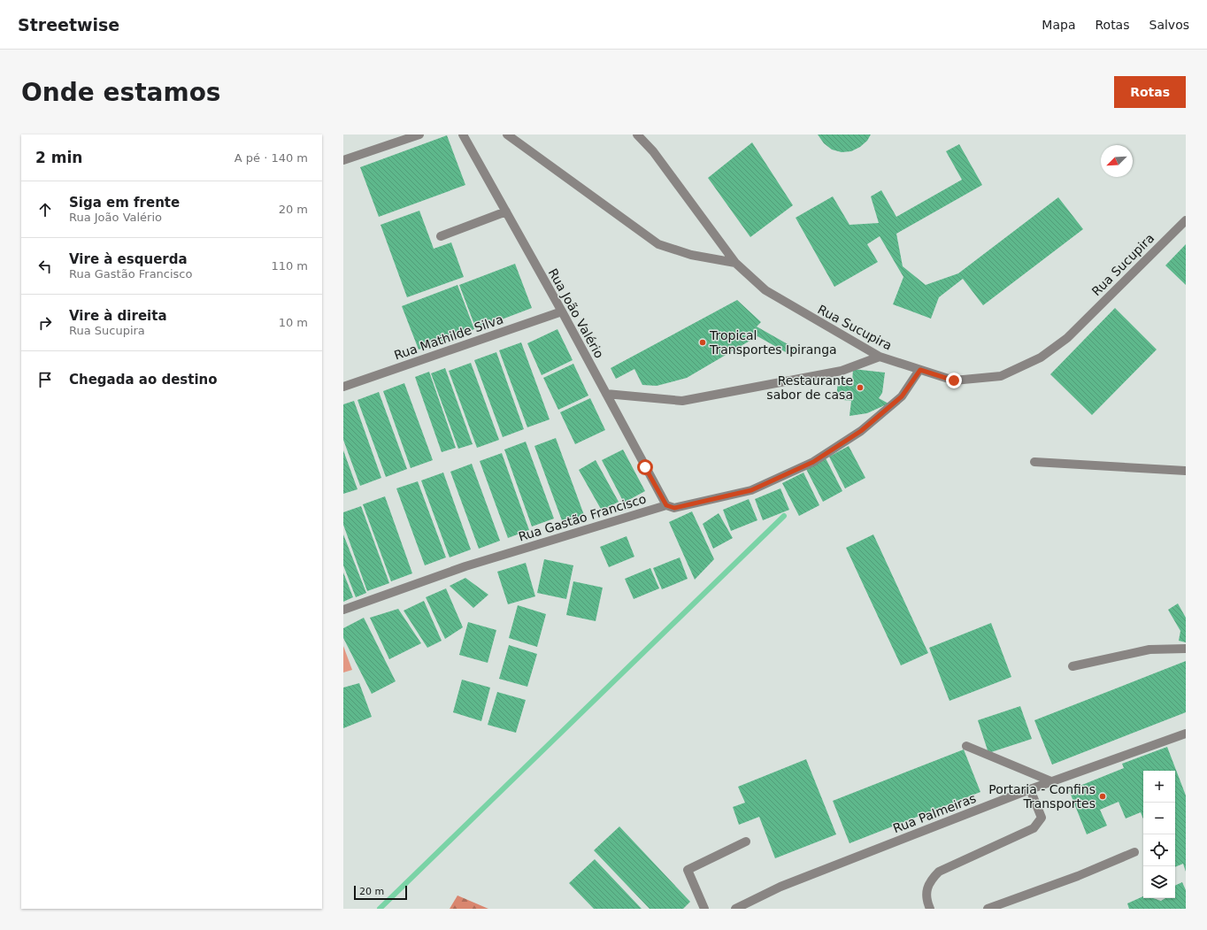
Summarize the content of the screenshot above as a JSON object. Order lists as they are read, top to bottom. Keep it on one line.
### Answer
{"streets":{"street":["Rua Sucupira","Rua João Valério","Rua Mathilde Silva","Rua Gastão Francisco","Rua Palmeiras"]},"crossings":[["Rua Sucupira","Rua Gastão Francisco"],["Rua João Valério","Rua Mathilde Silva"],["Rua João Valério","Rua Gastão Francisco"]],"places":["Tropical Transportes Ipiranga","Restaurante sabor de casa","Portaria - Confins Transportes"],"scale_bar":"20 m","north":"bottom left","page":{"header":"Streetwise","nav":["Mapa","Rotas","Salvos"],"buttons":"Rotas","title":"Onde estamos","heading":["2 min","A pé · 140 m"],"list":[["Siga em frente","Rua João Valério","20 m"],["Vire à esquerda","Rua Gastão Francisco","110 m"],["Vire à direita","Rua Sucupira","10 m"],"Chegada ao destino"],"map_buttons":["+","−"],"scale":"20 m"}}
